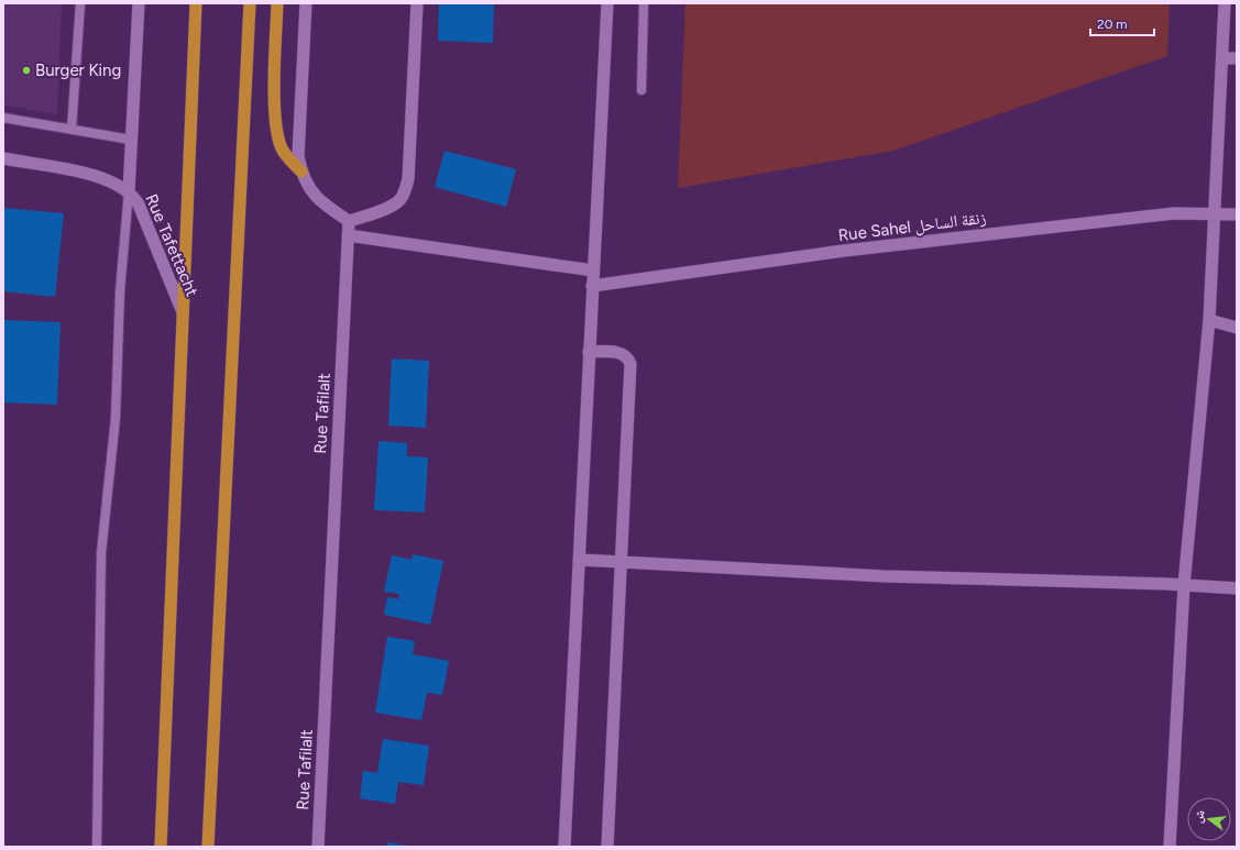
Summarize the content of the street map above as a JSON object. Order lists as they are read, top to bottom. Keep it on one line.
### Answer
{"streets":{"street":["Rue Sahel زنقة الساحل","Rue Tafettacht","Rue Tafilalt"]},"places":["Burger King"],"scale_bar":"20 m","north":"left"}
